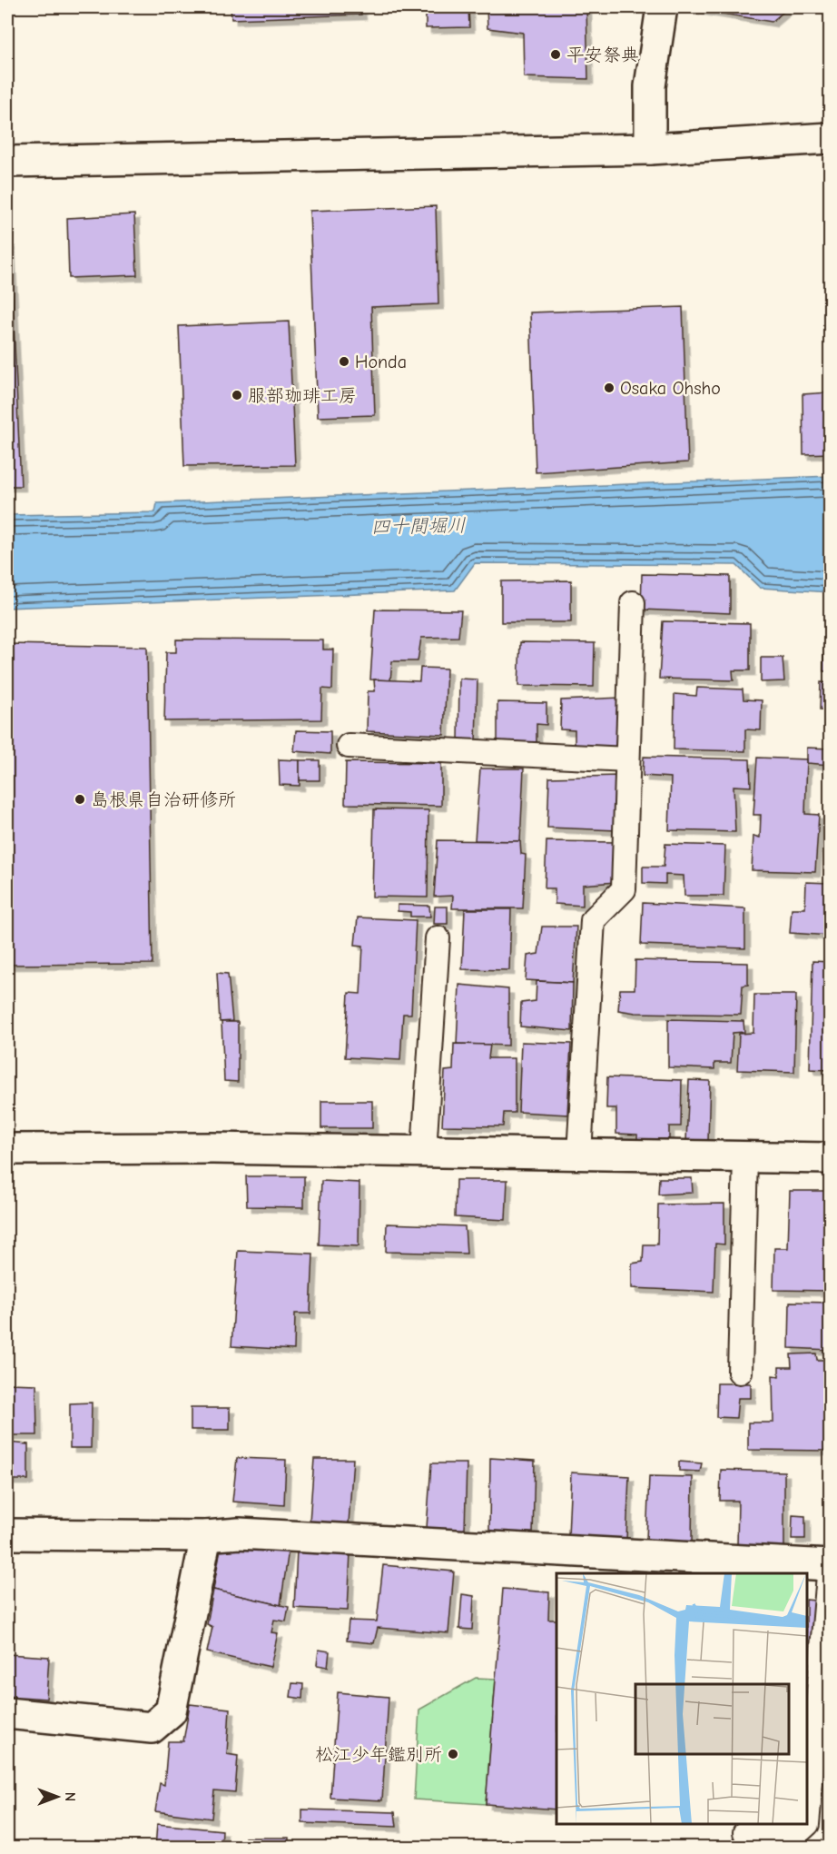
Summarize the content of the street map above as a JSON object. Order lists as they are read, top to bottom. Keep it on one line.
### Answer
{"water":["四十間堀川"],"places":["平安祭典","Honda","Osaka Ohsho","服部珈琲工房","島根県自治研修所","松江少年鑑別所"],"north":"right"}
